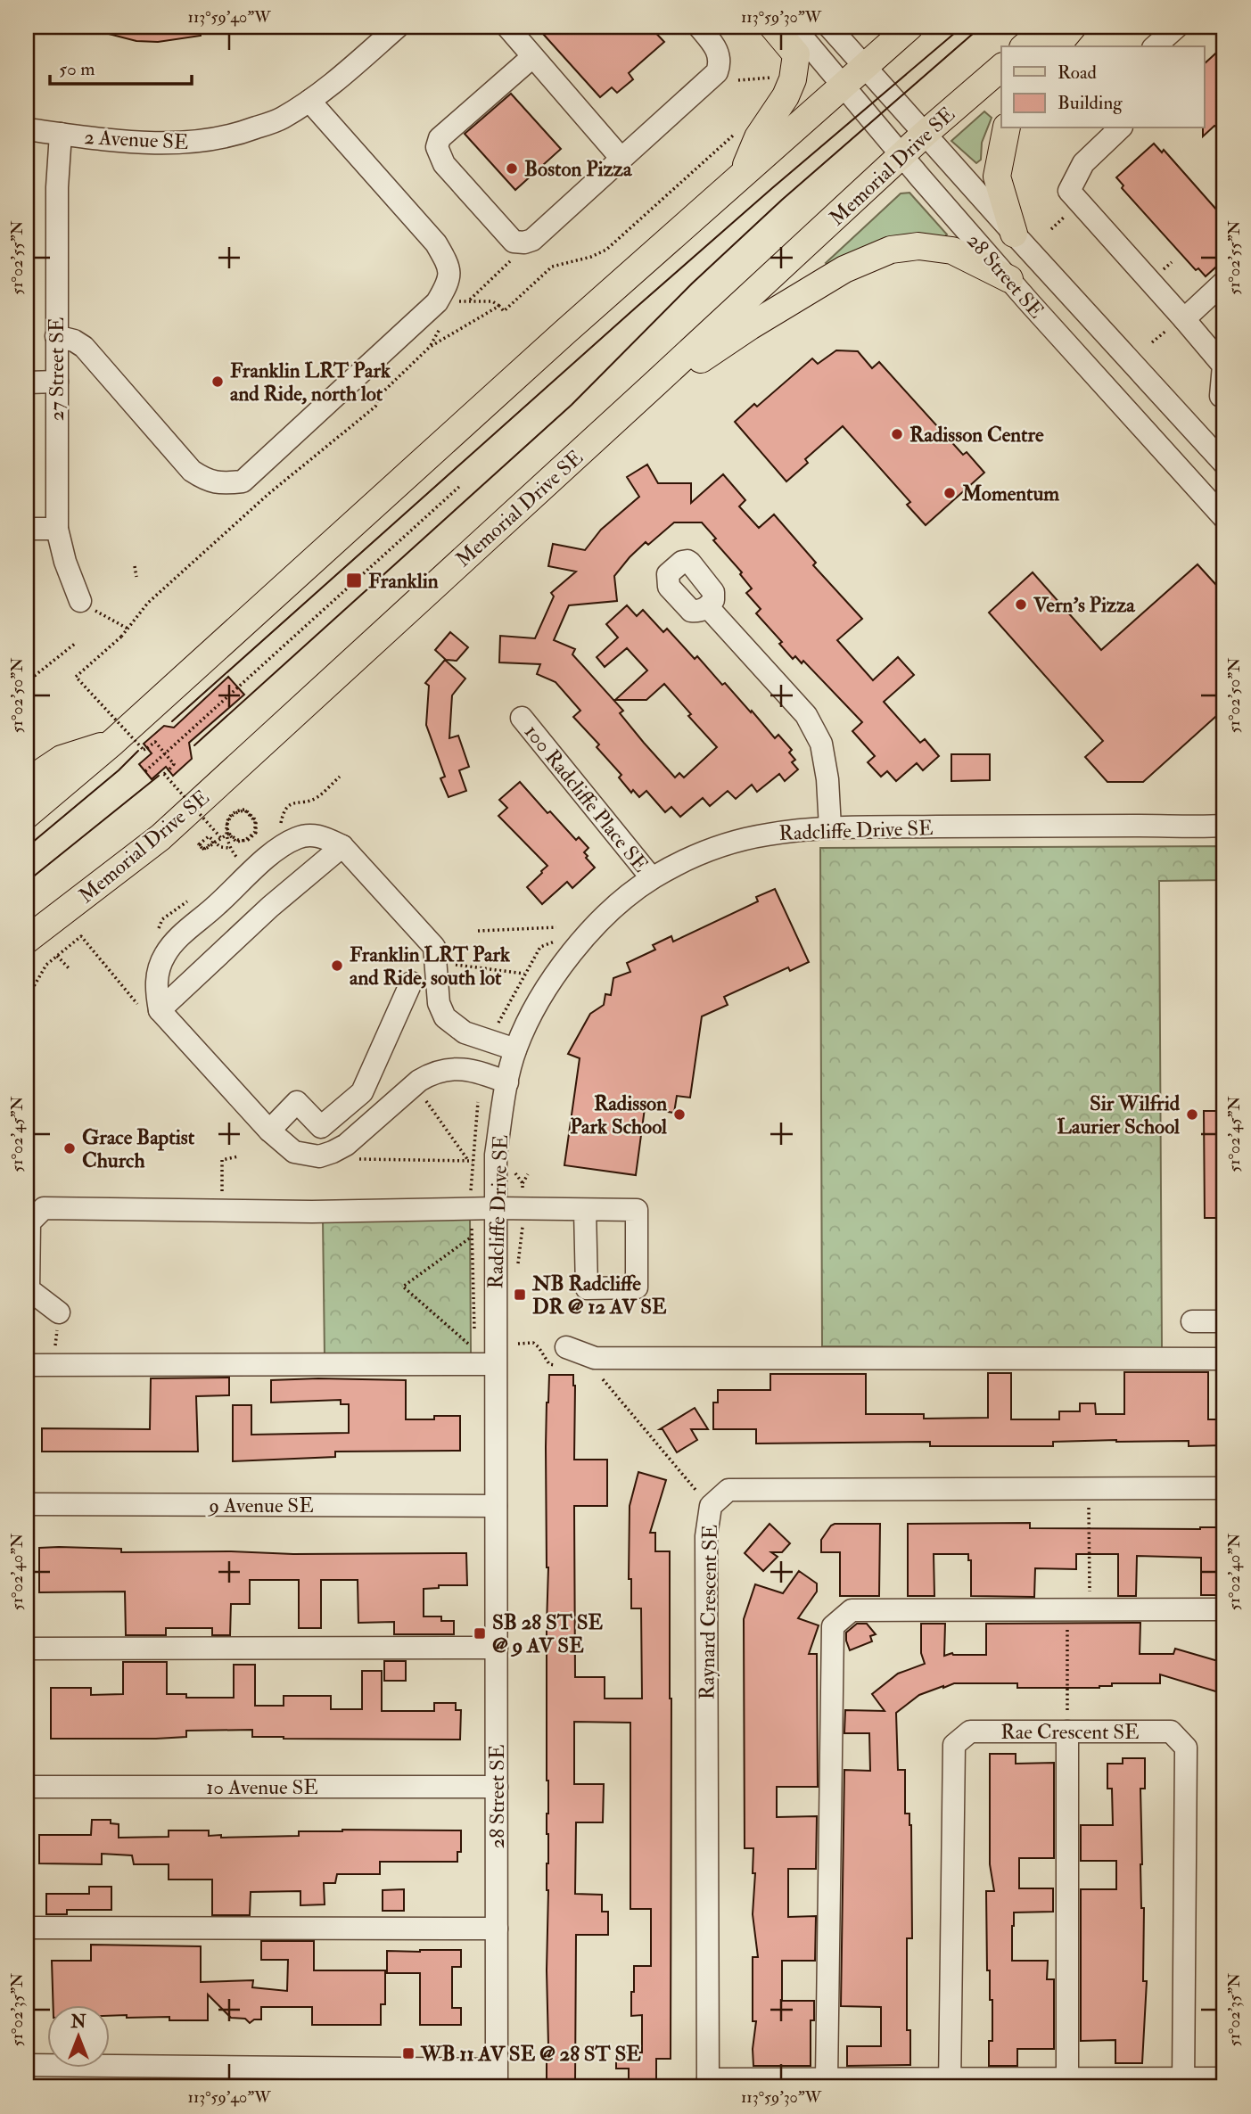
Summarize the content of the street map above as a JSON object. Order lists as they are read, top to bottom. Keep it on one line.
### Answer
{"streets":{"main road":["Memorial Drive SE"],"street":["2 Avenue SE","28 Street SE","27 Street SE","100 Radcliffe Place SE","Radcliffe Drive SE","9 Avenue SE","Raynard Crescent SE","Rae Crescent SE","10 Avenue SE"]},"crossings":[["2 Avenue SE","27 Street SE"],["Memorial Drive SE","28 Street SE"],["28 Street SE","Radcliffe Drive SE"],["28 Street SE","9 Avenue SE"],["28 Street SE","10 Avenue SE"],["100 Radcliffe Place SE","Radcliffe Drive SE"],["Radcliffe Drive SE","9 Avenue SE"]],"places":{"other":["Boston Pizza","Franklin LRT Park and Ride, north lot","Radisson Centre","Momentum","Vern's Pizza","Franklin LRT Park and Ride, south lot","Radisson Park School","Sir Wilfrid Laurier School","Grace Baptist Church"],"transit":["Franklin","NB Radcliffe DR @ 12 AV SE","SB 28 ST SE @ 9 AV SE","WB 11 AV SE @ 28 ST SE"]},"legend":["Road","Building"],"scale_bar":"50 m","north":"top","coordinates":["113°59'40\"W","113°59'30\"W","51°02'55\"N","51°02'50\"N","51°02'45\"N","51°02'40\"N","51°02'35\"N"]}
